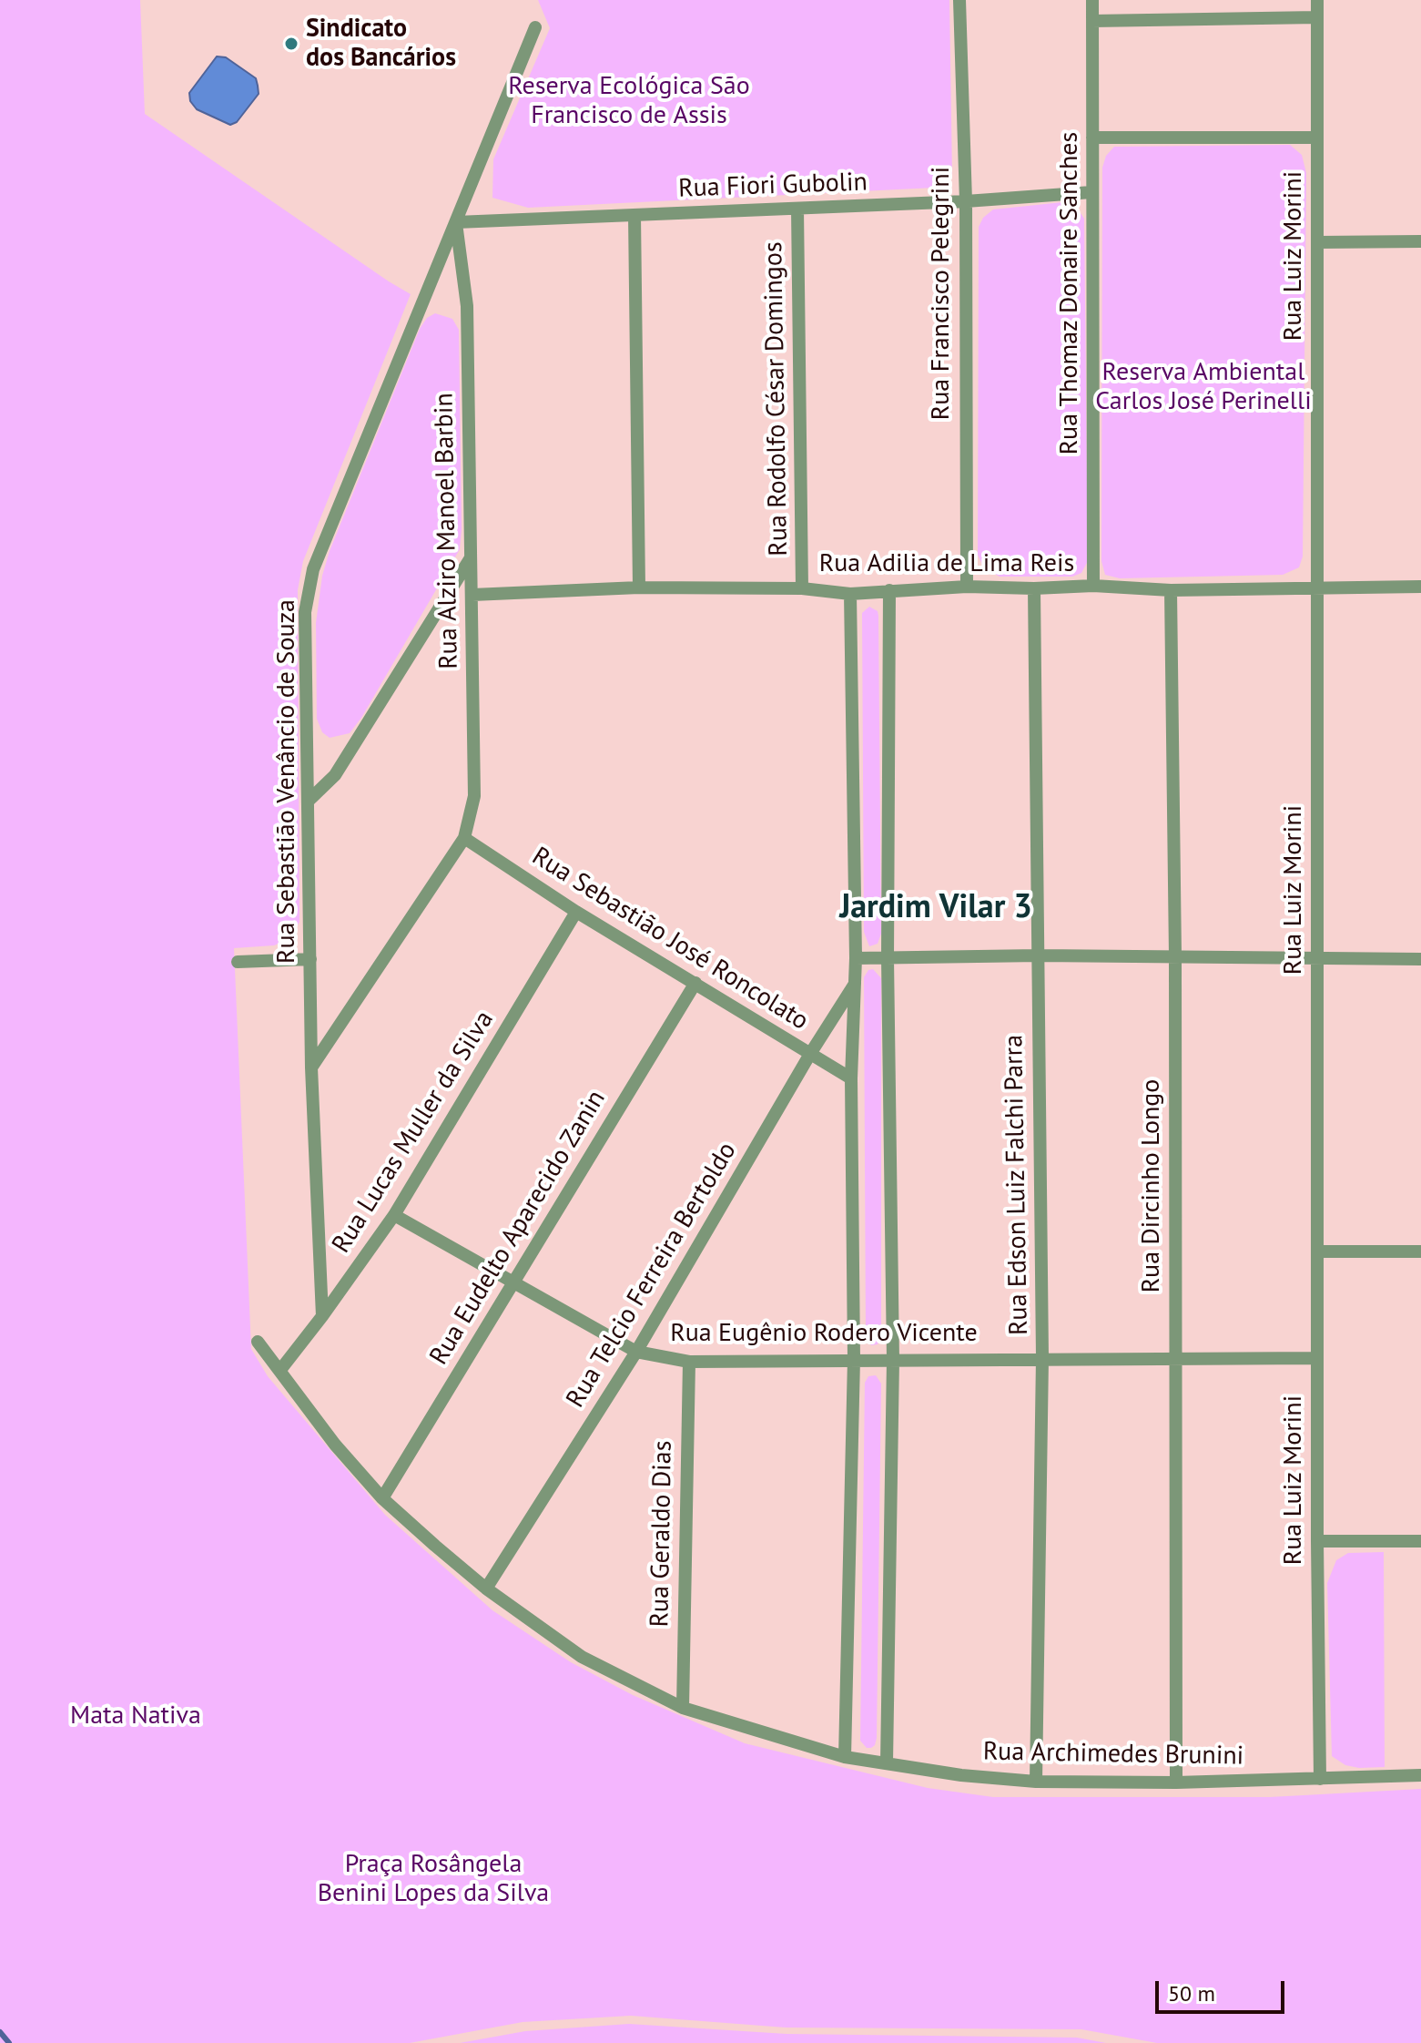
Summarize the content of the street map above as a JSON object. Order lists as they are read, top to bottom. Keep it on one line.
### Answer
{"streets":{"street":["Rua Fiori Gubolin","Rua Luiz Morini","Rua Francisco Pelegrini","Rua Thomaz Donaire Sanches","Rua Rodolfo César Domingos","Rua Alziro Manoel Barbin","Rua Adilia de Lima Reis","Rua Sebastião Venâncio de Souza","Rua Sebastião José Roncolato","Rua Lucas Muller da Silva","Rua Edson Luiz Falchi Parra","Rua Dircinho Longo","Rua Eudelto Aparecido Zanin","Rua Telcio Ferreira Bertoldo","Rua Eugênio Rodero Vicente","Rua Geraldo Dias","Rua Archimedes Brunini"]},"crossings":[["Rua Fiori Gubolin","Rua Francisco Pelegrini"],["Rua Fiori Gubolin","Rua Thomaz Donaire Sanches"],["Rua Fiori Gubolin","Rua Rodolfo César Domingos"],["Rua Fiori Gubolin","Rua Alziro Manoel Barbin"],["Rua Fiori Gubolin","Rua Sebastião Venâncio de Souza"],["Rua Luiz Morini","Rua Adilia de Lima Reis"],["Rua Luiz Morini","Rua Eugênio Rodero Vicente"],["Rua Luiz Morini","Rua Archimedes Brunini"],["Rua Francisco Pelegrini","Rua Adilia de Lima Reis"],["Rua Thomaz Donaire Sanches","Rua Adilia de Lima Reis"],["Rua Rodolfo César Domingos","Rua Adilia de Lima Reis"],["Rua Alziro Manoel Barbin","Rua Adilia de Lima Reis"],["Rua Alziro Manoel Barbin","Rua Sebastião Venâncio de Souza"],["Rua Alziro Manoel Barbin","Rua Sebastião José Roncolato"],["Rua Adilia de Lima Reis","Rua Edson Luiz Falchi Parra"],["Rua Adilia de Lima Reis","Rua Dircinho Longo"],["Rua Sebastião Venâncio de Souza","Rua Lucas Muller da Silva"],["Rua Sebastião José Roncolato","Rua Lucas Muller da Silva"],["Rua Sebastião José Roncolato","Rua Eudelto Aparecido Zanin"],["Rua Sebastião José Roncolato","Rua Telcio Ferreira Bertoldo"],["Rua Lucas Muller da Silva","Rua Eugênio Rodero Vicente"],["Rua Lucas Muller da Silva","Rua Archimedes Brunini"],["Rua Edson Luiz Falchi Parra","Rua Eugênio Rodero Vicente"],["Rua Edson Luiz Falchi Parra","Rua Archimedes Brunini"],["Rua Dircinho Longo","Rua Eugênio Rodero Vicente"],["Rua Dircinho Longo","Rua Archimedes Brunini"],["Rua Eudelto Aparecido Zanin","Rua Eugênio Rodero Vicente"],["Rua Eudelto Aparecido Zanin","Rua Archimedes Brunini"],["Rua Telcio Ferreira Bertoldo","Rua Eugênio Rodero Vicente"],["Rua Telcio Ferreira Bertoldo","Rua Archimedes Brunini"],["Rua Eugênio Rodero Vicente","Rua Geraldo Dias"],["Rua Geraldo Dias","Rua Archimedes Brunini"]],"districts":["Jardim Vilar 3"],"parks":["Reserva Ecológica São Francisco de Assis","Reserva Ambiental Carlos José Perinelli","Mata Nativa","Praça Rosângela Benini Lopes da Silva"],"places":["Sindicato dos Bancários"],"scale_bar":"50 m"}
